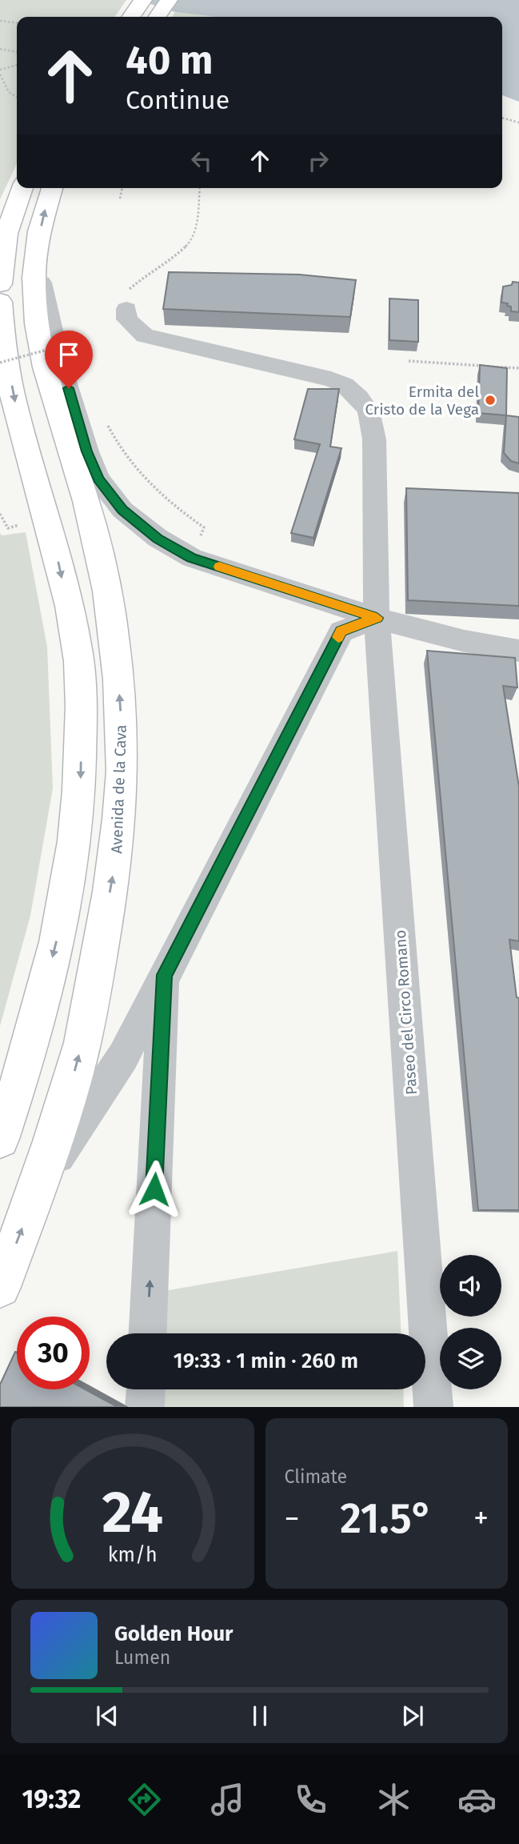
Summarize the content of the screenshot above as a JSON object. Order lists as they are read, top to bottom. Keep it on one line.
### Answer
{"streets":{"main road":["Avenida de la Cava"],"street":["Paseo del Circo Romano"]},"crossings":[["Avenida de la Cava","Paseo del Circo Romano"]],"places":["Ermita del Cristo de la Vega"],"page":{"turn":["40 m","Continue"],"limit":"30","trip":"19:33 · 1 min · 260 m","tile":"Climate","heat":["−","21.5°","+"],"song":["Golden Hour","Lumen"],"tabs":"19:32","gauge":["24","km/h"]}}
